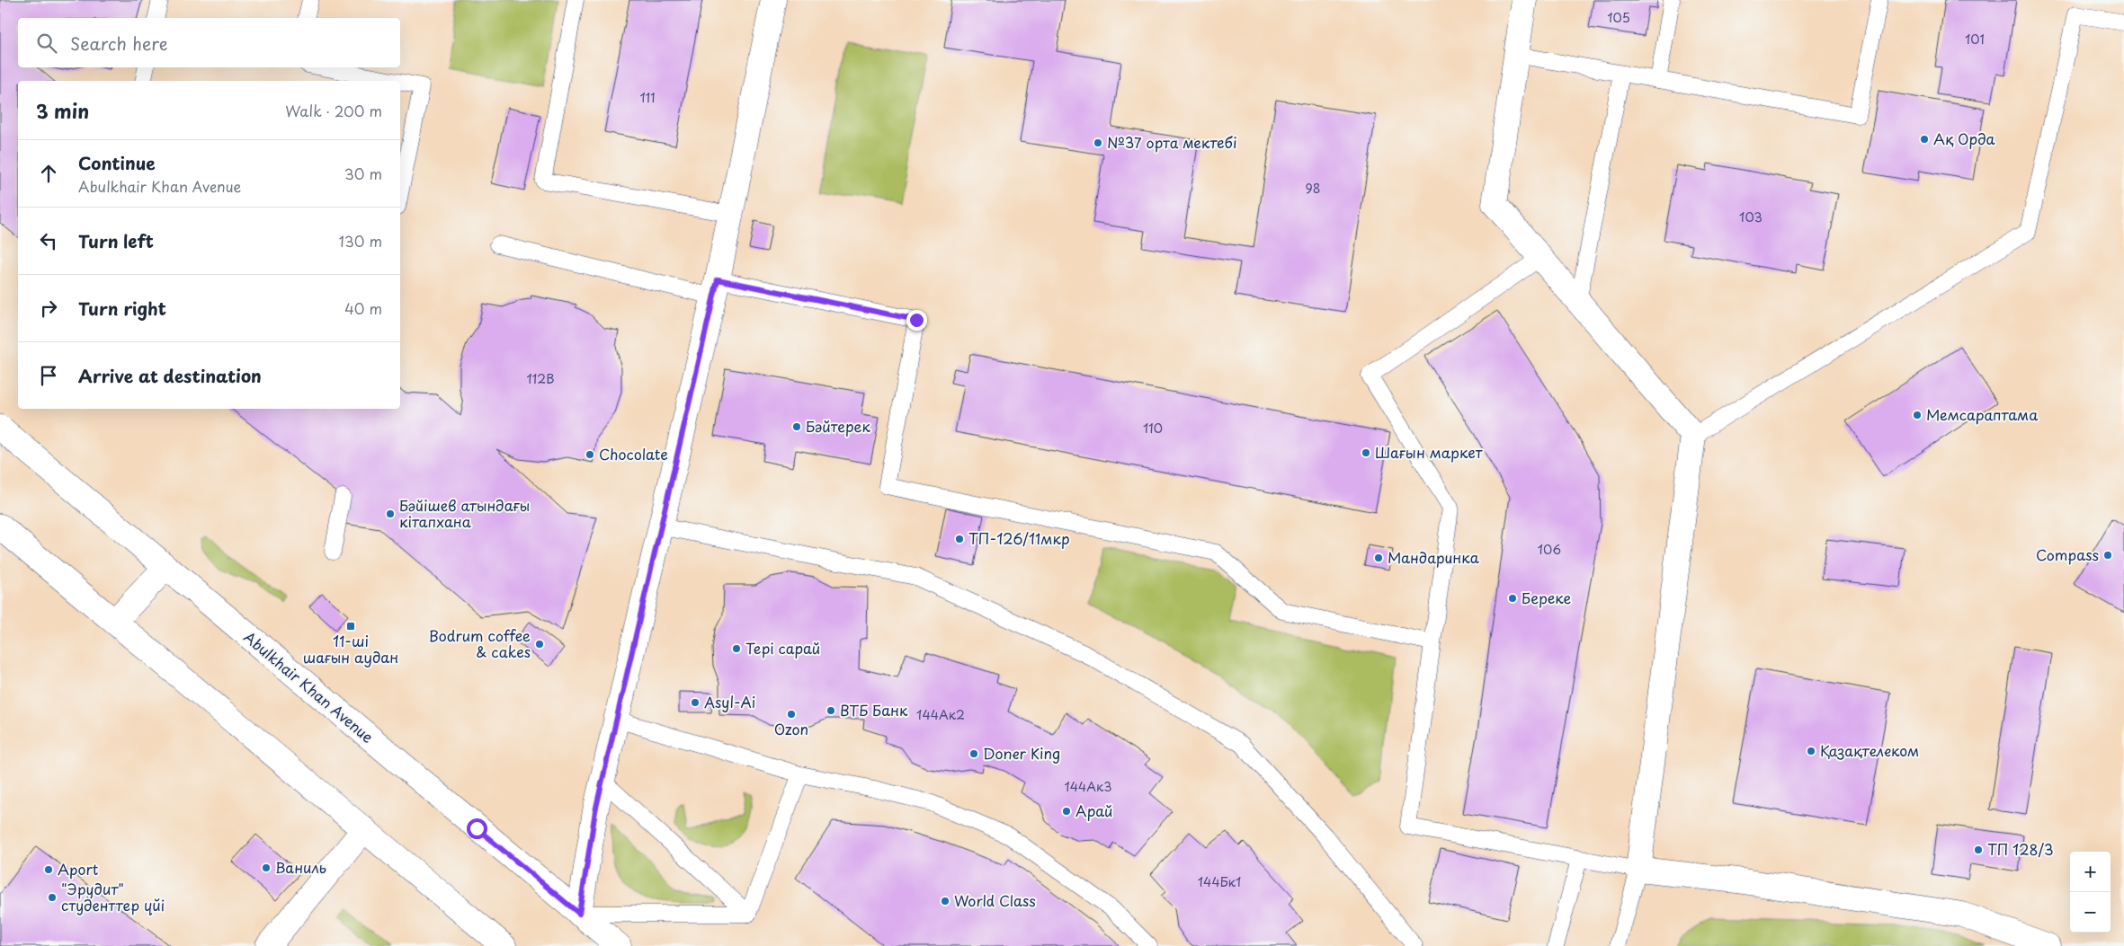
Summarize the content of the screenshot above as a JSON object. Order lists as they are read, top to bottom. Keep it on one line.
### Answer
{"streets":{"street":["Abulkhair Khan Avenue"]},"places":{"other":["Ақ Орда","№37 орта мектебі","Мемсараптама","Бәйтерек","Шағын маркет","Chocolate","Бәйішев атындағы кітапхана","ТП-126/11мкр","Compass","Мандаринка","Береке","Bodrum coffee & cakes","Тері сарай","Asyl-Ai","ВТБ Банк","Ozon","Қазақтелеком","Doner King","Арай","ТП 128/3","Ваниль","Aport","\"Эрудит\" студенттер үйі","World Class"],"transit":["11-ші шағын аудан"]},"house_numbers":["105","101","111","98","103","112В","110","106","144Ак2","144Ак3","144Бк1"],"page":{"search":"Search here","heading":["3 min","Walk · 200 m"],"list":[["Continue","Abulkhair Khan Avenue","30 m"],["Turn left","130 m"],["Turn right","40 m"],"Arrive at destination"],"map_buttons":["+","−"]}}
